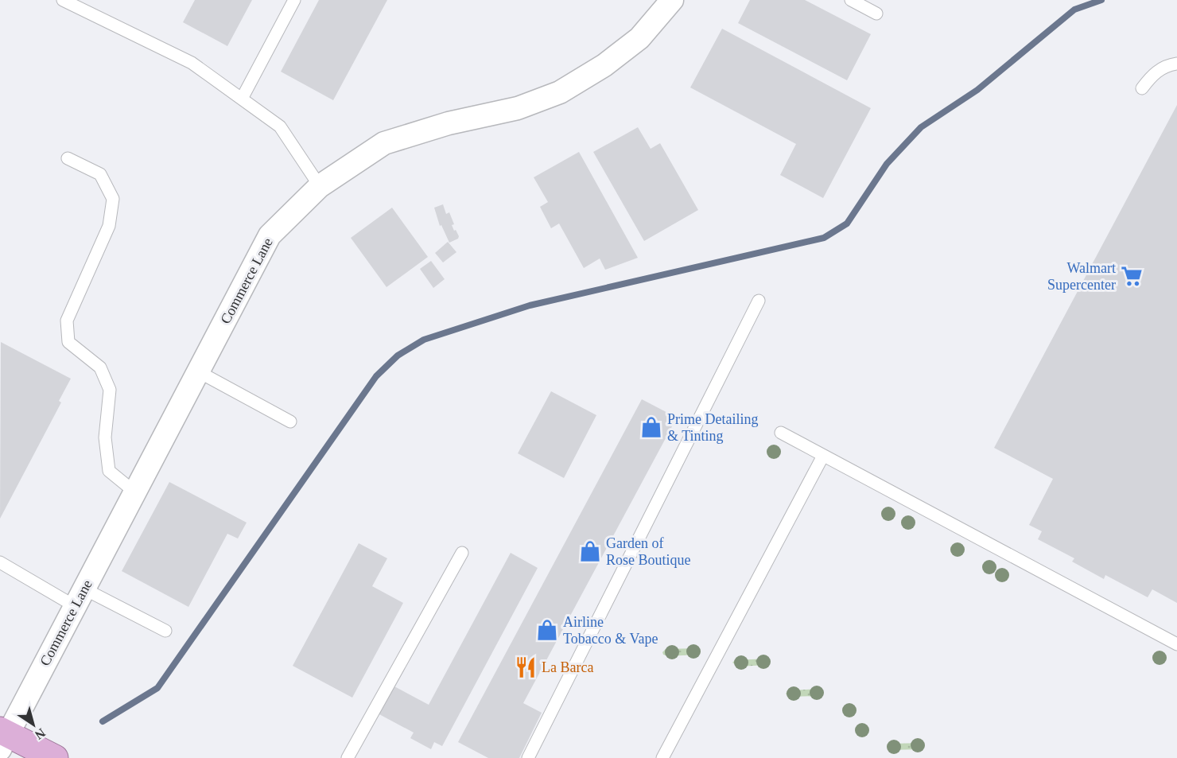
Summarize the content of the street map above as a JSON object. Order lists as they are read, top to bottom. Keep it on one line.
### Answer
{"streets":{"street":["Commerce Lane"]},"places":{"supermarket":["Walmart Supercenter"],"shop":["Prime Detailing & Tinting","Garden of Rose Boutique","Airline Tobacco & Vape"],"restaurant":["La Barca"]},"north":"bottom right"}
